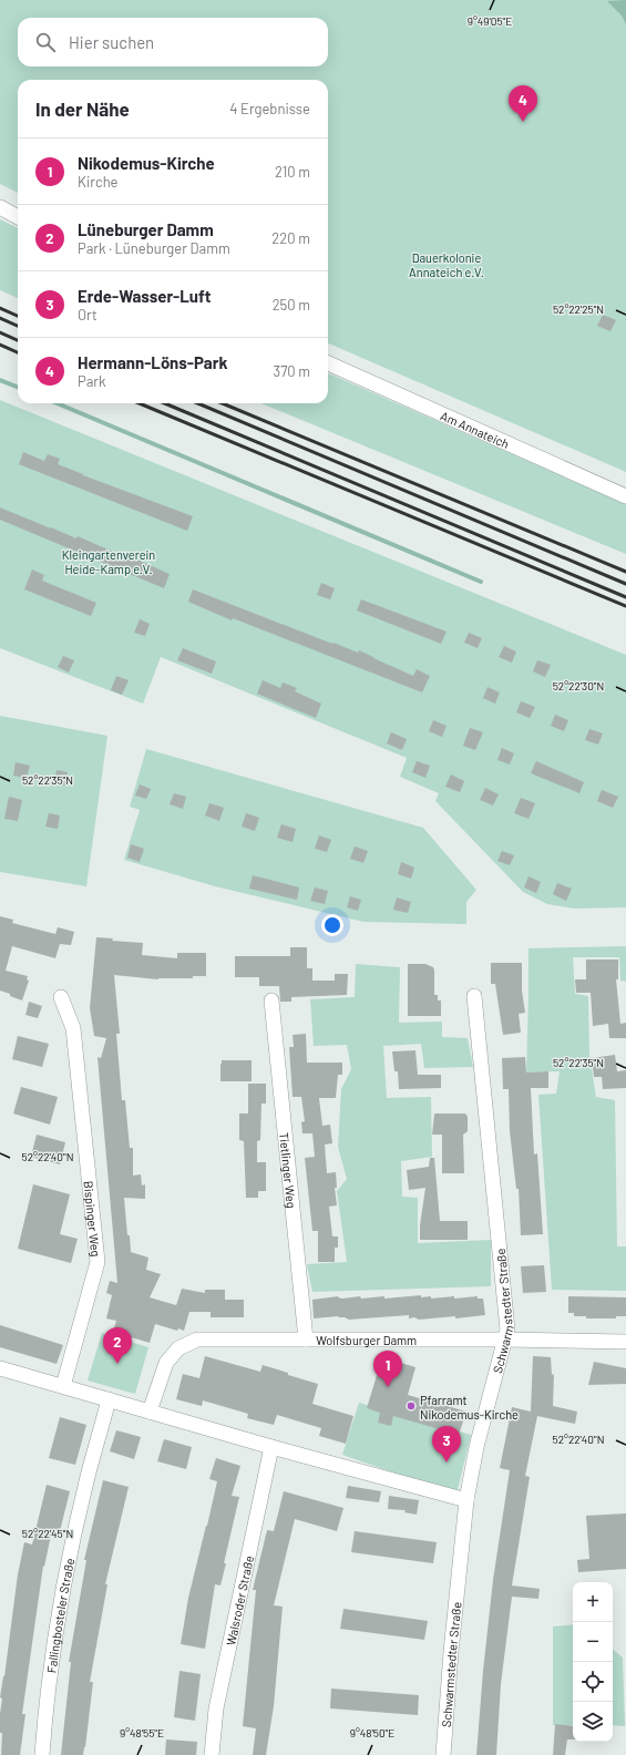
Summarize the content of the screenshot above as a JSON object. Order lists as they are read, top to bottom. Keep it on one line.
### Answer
{"streets":{"street":["Am Annateich","Tietlinger Weg","Bispinger Weg","Schwarmstedter Straße","Wolfsburger Damm","Walsroder Straße","Fallingbosteler Straße"]},"crossings":[["Tietlinger Weg","Wolfsburger Damm"],["Schwarmstedter Straße","Wolfsburger Damm"]],"parks":["Dauerkolonie Annateich e.V.","Kleingartenverein Heide-Kamp e.V."],"places":["Pfarramt Nikodemus-Kirche"],"page":{"search":"Hier suchen","heading":["In der Nähe","4 Ergebnisse"],"pins":["4","2","1","3"],"list":[{"mark":"1","name":"Nikodemus-Kirche","note":"Kirche","value":"210 m"},{"mark":"2","name":"Lüneburger Damm","note":"Park · Lüneburger Damm","value":"220 m"},{"mark":"3","name":"Erde-Wasser-Luft","note":"Ort","value":"250 m"},{"mark":"4","name":"Hermann-Löns-Park","note":"Park","value":"370 m"}],"map_buttons":["+","−"]},"coordinates":["9°49'05\"E","52°22'25\"N","52°22'30\"N","52°22'35\"N","52°22'40\"N","52°22'45\"N","9°48'55\"E","9°48'50\"E"]}
